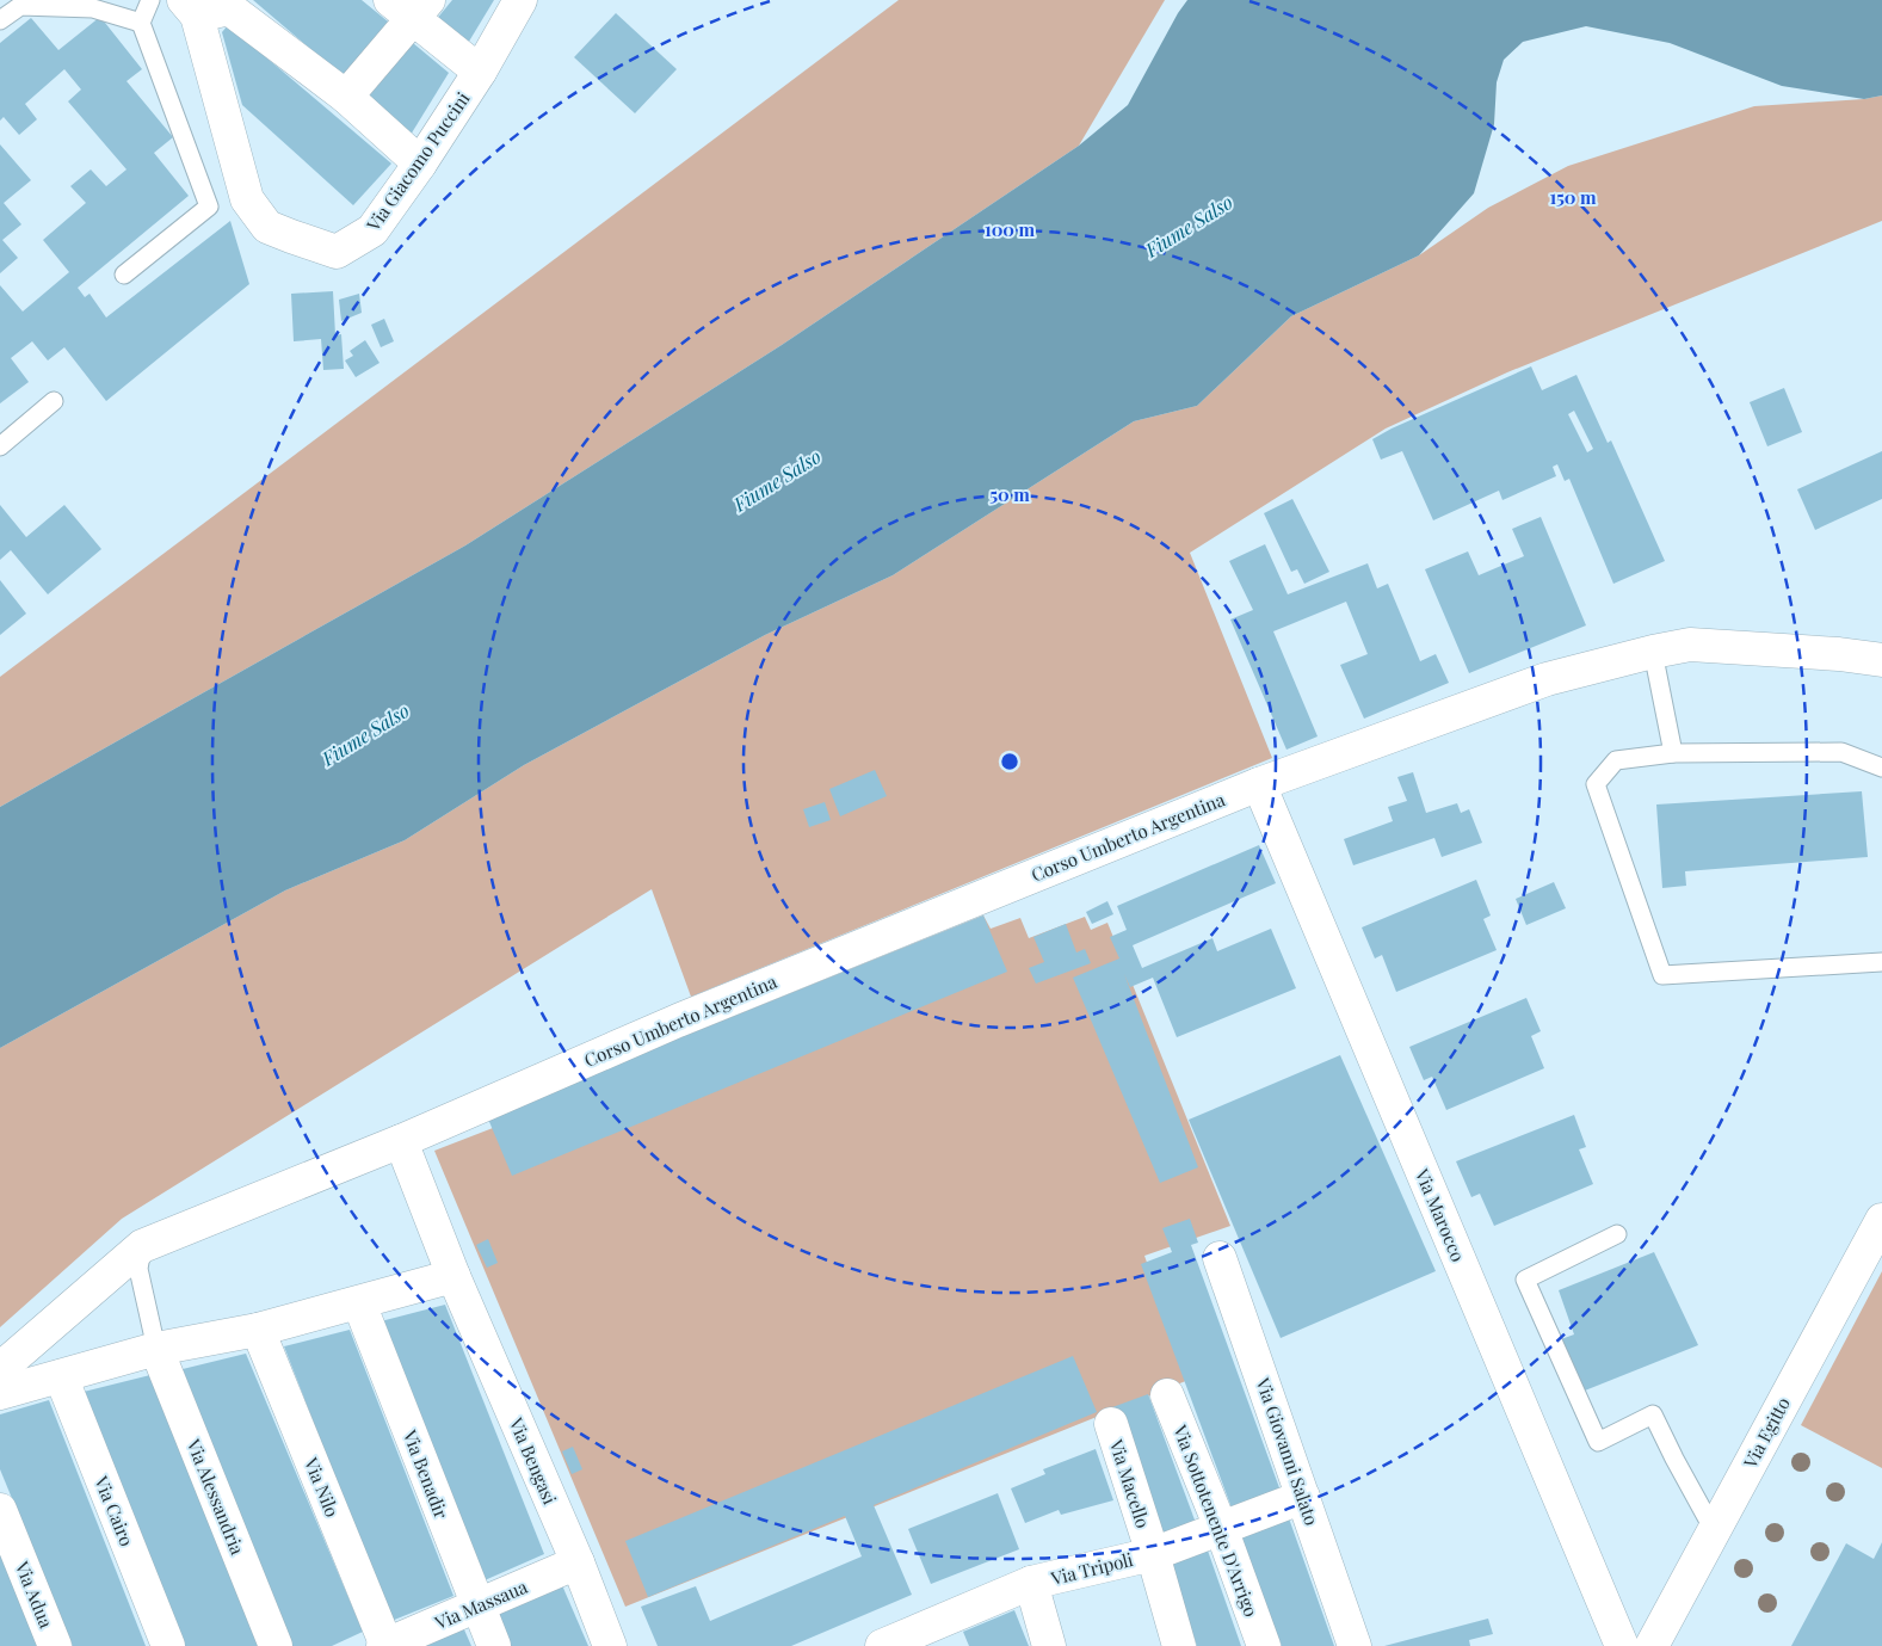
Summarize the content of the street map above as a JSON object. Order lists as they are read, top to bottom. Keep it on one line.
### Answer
{"streets":{"street":["Via Giacomo Puccini","Corso Umberto Argentina","Via Marocco","Via Egitto","Via Giovanni Salato","Via Bengasi","Via Benadir","Via Macello","Via Nilo","Via Alessandria","Via Cairo","Via Sottotenente D'Arrigo","Via Tripoli","Via Adua","Via Massaua"]},"crossings":[["Corso Umberto Argentina","Via Marocco"],["Corso Umberto Argentina","Via Bengasi"],["Via Giovanni Salato","Via Tripoli"],["Via Bengasi","Via Massaua"],["Via Benadir","Via Massaua"],["Via Macello","Via Tripoli"],["Via Nilo","Via Massaua"],["Via Sottotenente D'Arrigo","Via Tripoli"]],"water":["Fiume Salso"],"rings":["150 m","100 m","50 m"]}
